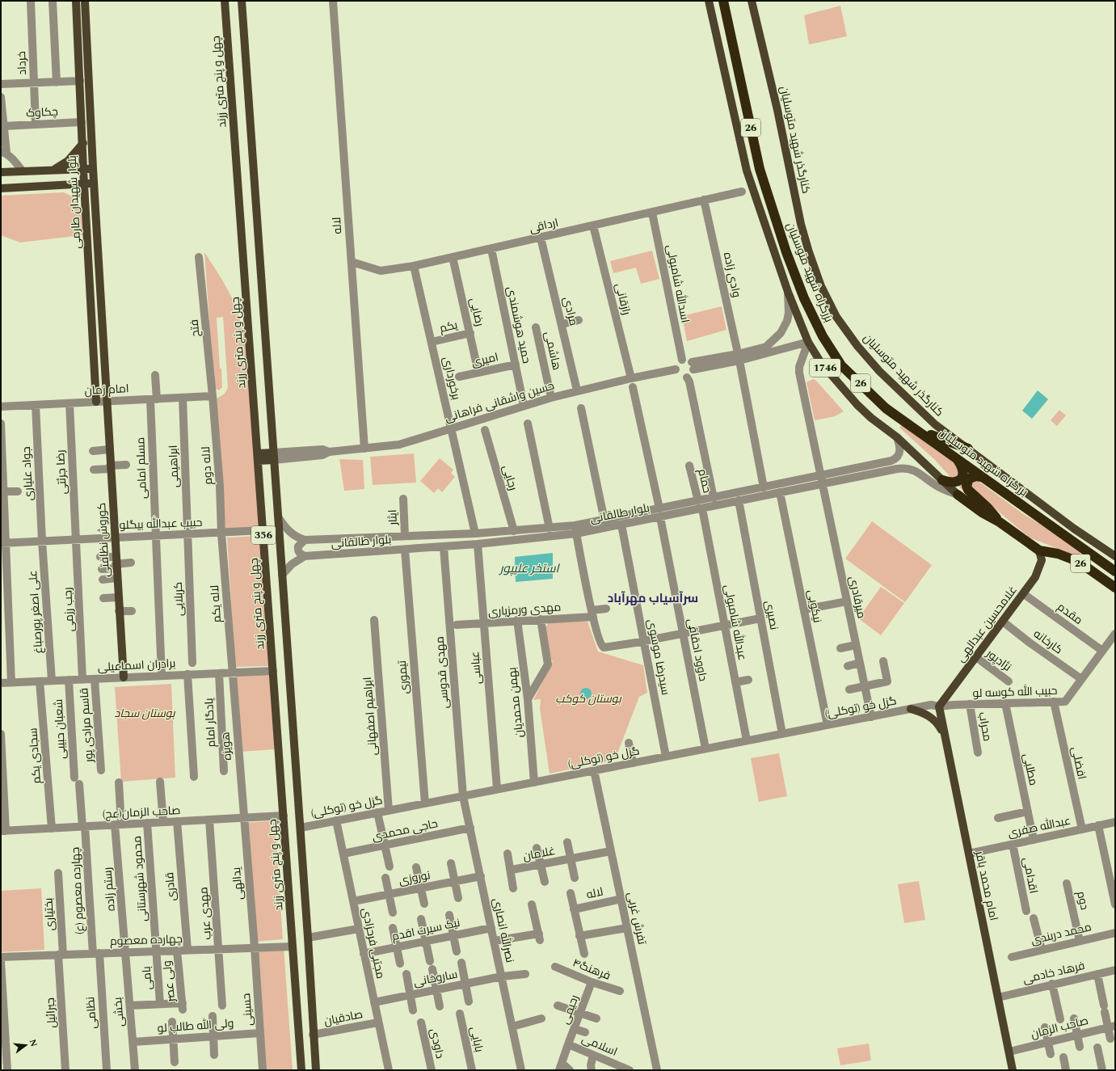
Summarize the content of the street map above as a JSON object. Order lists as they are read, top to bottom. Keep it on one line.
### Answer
{"streets":{"highway":["26","بزرگراه شهید متوسلیان"],"main road":["چهل و پنج متری زرند","کنارگذر شهید متوسلیان","بلوار شهیدان طارمی","1746","356","کوروش نظافتی","غلامحسین عبدالهی","امام محمد باقر"],"street":["خرداد","چکاوک","لاله","ارداقی","وادی زاده","اسدالله شامبولی","رازقانی","مرادی","رضایی","حمید هوشمندی","یکم","فتح","هاشمی","امیری","برخورداری","امام زمان","حسین واشقانی فراهانی","لاله دوم","ابراهیمی","مسلم امامی","رضا جرئتی","جواد علیاری","رجایی","حمام","بلوار طالقانی","ایثار","حبیب عبدالله بیگلو","میرقادری","کربلایی","لاله یکم","نیکویی","رجب رزمی","مهدی ورمزیاری","علی اصغر پورصباغ","مقدم","نصیری","عبدالله شامبولی","کارخانه","داوود احقاقی","سیدرضا موسوی","نژادپور","برادران اسماعیلی","عباسی","مهدی قدوسی","تیموری","حبیب الله کوسه لو","بهمن محمدیان","گزل خو (توکلی)","ابراهیم اصفهانی","یادگار امام","قاسم مرادی پور","محراب","شعبان حبیبی","هویزه","سجادی یکم","افضلی","مطلبی","صاحب الزمان(عج)","عبدالله صفری","حاجی محمدی","غلامان","اقدامی","نوروزی","محمود شهرستانی","یدالهی","قادری","رستم زاده","چهارده معصوم (ع)","دوم","مهدی عرب","بختیاری","تفرش غربی","نیک سیرت اقدم","نصرالله انصاری","محمد دربندی","چهارده معصوم","مجتبی فرحزادی","فرهنگ۴","فرهاد خادمی","بامی","ساروخانی","ولی عصر","حسینی","رحیمی","بخشی","جبرائیل","نظامی","صادقیان","ولی الله طالب لو","صاحب الزمان","بابایی","داودی","اسلامی"]},"crossings":[["خرداد","چکاوک"],["چهل و پنج متری زرند","حبیب عبدالله بیگلو"],["چهل و پنج متری زرند","برادران اسماعیلی"],["چهل و پنج متری زرند","صاحب الزمان(عج)"],["چهل و پنج متری زرند","چهارده معصوم"],["چکاوک","بلوار شهیدان طارمی"],["26","1746"],["26","بلوار طالقانی"],["26","غلامحسین عبدالهی"],["بلوار شهیدان طارمی","امام زمان"],["بلوار شهیدان طارمی","کوروش نظافتی"],["لاله","ارداقی"],["لاله","حسین واشقانی فراهانی"],["لاله","تفرش غربی"],["ارداقی","وادی زاده"],["ارداقی","اسدالله شامبولی"],["ارداقی","رازقانی"],["ارداقی","مرادی"],["ارداقی","رضایی"],["ارداقی","حمید هوشمندی"],["ارداقی","برخورداری"],["وادی زاده","بلوار طالقانی"],["اسدالله شامبولی","حسین واشقانی فراهانی"],["رازقانی","حسین واشقانی فراهانی"],["مرادی","حسین واشقانی فراهانی"],["رضایی","یکم"],["رضایی","امیری"],["حمید هوشمندی","امیری"],["حمید هوشمندی","حسین واشقانی فراهانی"],["یکم","برخورداری"],["فتح","امام زمان"],["فتح","لاله دوم"],["هاشمی","حسین واشقانی فراهانی"],["1746","بلوار طالقانی"],["1746","میرقادری"],["برخورداری","حسین واشقانی فراهانی"],["برخورداری","بلوار طالقانی"],["امام زمان","لاله دوم"],["امام زمان","ابراهیمی"],["امام زمان","مسلم امامی"],["امام زمان","رضا جرئتی"],["امام زمان","جواد علیاری"],["امام زمان","کوروش نظافتی"],["حسین واشقانی فراهانی","356"],["لاله دوم","حبیب عبدالله بیگلو"],["لاله دوم","لاله یکم"],["ابراهیمی","حبیب عبدالله بیگلو"],["ابراهیمی","کربلایی"],["مسلم امامی","حبیب عبدالله بیگلو"],["رضا جرئتی","حبیب عبدالله بیگلو"],["رضا جرئتی","رجب رزمی"],["جواد علیاری","حبیب عبدالله بیگلو"],["جواد علیاری","علی اصغر پورصباغ"],["رجایی","بلوار طالقانی"],["حمام","بلوار طالقانی"],["حمام","عبدالله شامبولی"],["بلوار طالقانی","ایثار"],["بلوار طالقانی","356"],["بلوار طالقانی","میرقادری"],["بلوار طالقانی","نیکویی"],["بلوار طالقانی","نصیری"],["بلوار طالقانی","عبدالله شامبولی"],["بلوار طالقانی","داوود احقاقی"],["بلوار طالقانی","سیدرضا موسوی"],["بلوار طالقانی","عباسی"],["بلوار طالقانی","مهدی قدوسی"],["بلوار طالقانی","تیموری"],["حبیب عبدالله بیگلو","کوروش نظافتی"],["حبیب عبدالله بیگلو","کربلایی"],["حبیب عبدالله بیگلو","لاله یکم"],["حبیب عبدالله بیگلو","رجب رزمی"],["حبیب عبدالله بیگلو","علی اصغر پورصباغ"],["356","گزل خو (توکلی)"],["356","صادقیان"],["کوروش نظافتی","برادران اسماعیلی"],["میرقادری","گزل خو (توکلی)"],["لاله یکم","برادران اسماعیلی"],["لاله یکم","هویزه"],["نیکویی","گزل خو (توکلی)"],["رجب رزمی","برادران اسماعیلی"],["مهدی ورمزیاری","عباسی"],["مهدی ورمزیاری","بهمن محمدیان"],["علی اصغر پورصباغ","برادران اسماعیلی"],["مقدم","غلامحسین عبدالهی"],["مقدم","حبیب الله کوسه لو"],["نصیری","گزل خو (توکلی)"],["عبدالله شامبولی","گزل خو (توکلی)"],["غلامحسین عبدالهی","کارخانه"],["غلامحسین عبدالهی","نژادپور"],["غلامحسین عبدالهی","حبیب الله کوسه لو"],["غلامحسین عبدالهی","امام محمد باقر"],["کارخانه","حبیب الله کوسه لو"],["داوود احقاقی","گزل خو (توکلی)"],["سیدرضا موسوی","گزل خو (توکلی)"],["برادران اسماعیلی","یادگار امام"],["برادران اسماعیلی","قاسم مرادی پور"],["برادران اسماعیلی","شعبان حبیبی"],["برادران اسماعیلی","هویزه"],["برادران اسماعیلی","سجادی یکم"],["عباسی","گزل خو (توکلی)"],["مهدی قدوسی","گزل خو (توکلی)"],["مهدی قدوسی","نصرالله انصاری"],["تیموری","گزل خو (توکلی)"],["حبیب الله کوسه لو","گزل خو (توکلی)"],["حبیب الله کوسه لو","محراب"],["حبیب الله کوسه لو","افضلی"],["حبیب الله کوسه لو","مطلبی"],["حبیب الله کوسه لو","امام محمد باقر"],["بهمن محمدیان","گزل خو (توکلی)"],["گزل خو (توکلی)","ابراهیم اصفهانی"],["گزل خو (توکلی)","تفرش غربی"],["گزل خو (توکلی)","نصرالله انصاری"],["گزل خو (توکلی)","مجتبی فرحزادی"],["شعبان حبیبی","صاحب الزمان(عج)"],["شعبان حبیبی","چهارده معصوم (ع)"],["هویزه","صاحب الزمان(عج)"],["هویزه","یدالهی"],["سجادی یکم","صاحب الزمان(عج)"],["افضلی","عبدالله صفری"],["مطلبی","عبدالله صفری"],["صاحب الزمان(عج)","محمود شهرستانی"],["صاحب الزمان(عج)","یدالهی"],["صاحب الزمان(عج)","قادری"],["صاحب الزمان(عج)","رستم زاده"],["صاحب الزمان(عج)","چهارده معصوم (ع)"],["صاحب الزمان(عج)","مهدی عرب"],["عبدالله صفری","اقدامی"],["عبدالله صفری","امام محمد باقر"],["حاجی محمدی","نصرالله انصاری"],["حاجی محمدی","مجتبی فرحزادی"],["غلامان","تفرش غربی"],["نوروزی","نصرالله انصاری"],["نوروزی","مجتبی فرحزادی"],["محمود شهرستانی","چهارده معصوم"],["محمود شهرستانی","بامی"],["یدالهی","چهارده معصوم"],["یدالهی","حسینی"],["امام محمد باقر","فرهاد خادمی"],["امام محمد باقر","صاحب الزمان"],["قادری","چهارده معصوم"],["رستم زاده","چهارده معصوم"],["رستم زاده","بخشی"],["چهارده معصوم (ع)","چهارده معصوم"],["چهارده معصوم (ع)","نظامی"],["دوم","محمد دربندی"],["مهدی عرب","چهارده معصوم"],["بختیاری","چهارده معصوم"],["بختیاری","جبرائیل"],["نیک سیرت اقدم","نصرالله انصاری"],["نیک سیرت اقدم","مجتبی فرحزادی"],["نصرالله انصاری","ساروخانی"],["چهارده معصوم","بامی"],["چهارده معصوم","ولی عصر"],["چهارده معصوم","حسینی"],["چهارده معصوم","بخشی"],["چهارده معصوم","جبرائیل"],["چهارده معصوم","نظامی"],["مجتبی فرحزادی","ساروخانی"],["مجتبی فرحزادی","صادقیان"],["فرهنگ۴","رحیمی"],["بامی","ولی عصر"],["حسینی","ولی الله طالب لو"],["رحیمی","اسلامی"],["بخشی","ولی الله طالب لو"]],"districts":["سرآسیاب مهرآباد"],"water":["استخر علیپور"],"parks":["بوستان کوکب","بوستان سجاد"],"north":"right"}
